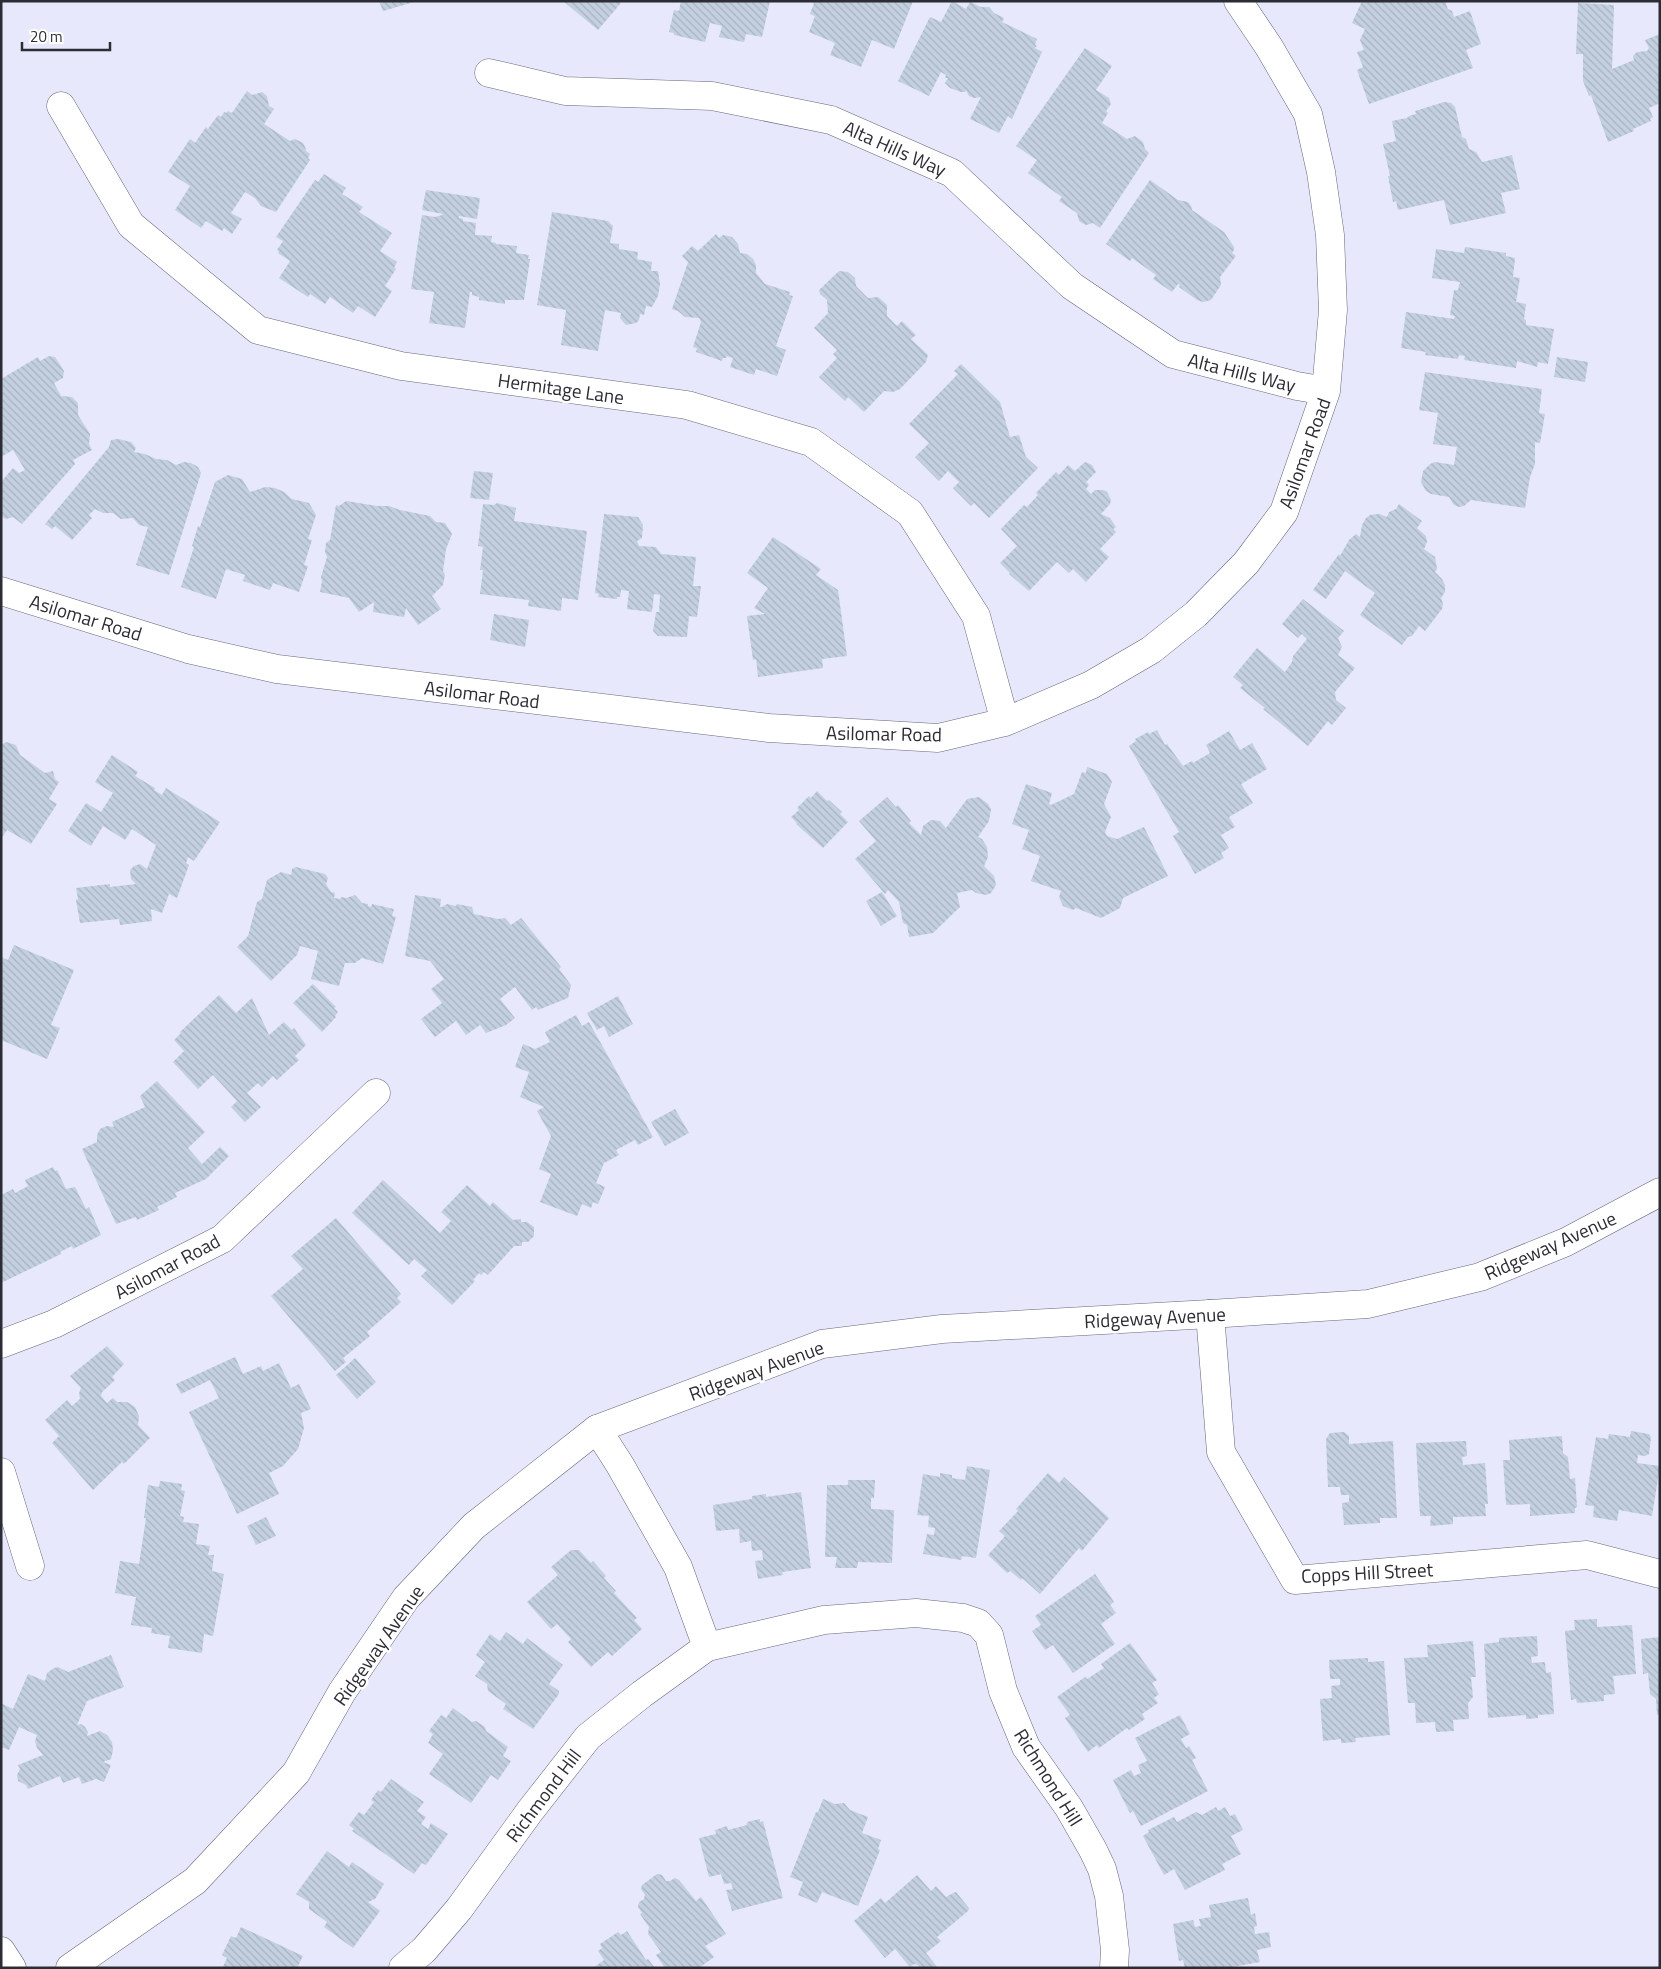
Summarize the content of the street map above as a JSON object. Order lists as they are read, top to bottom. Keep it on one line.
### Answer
{"streets":{"street":["Alta Hills Way","Hermitage Lane","Asilomar Road","Ridgeway Avenue","Copps Hill Street","Richmond Hill"]},"crossings":[["Alta Hills Way","Asilomar Road"],["Hermitage Lane","Asilomar Road"],["Ridgeway Avenue","Copps Hill Street"]],"scale_bar":"20 m"}
